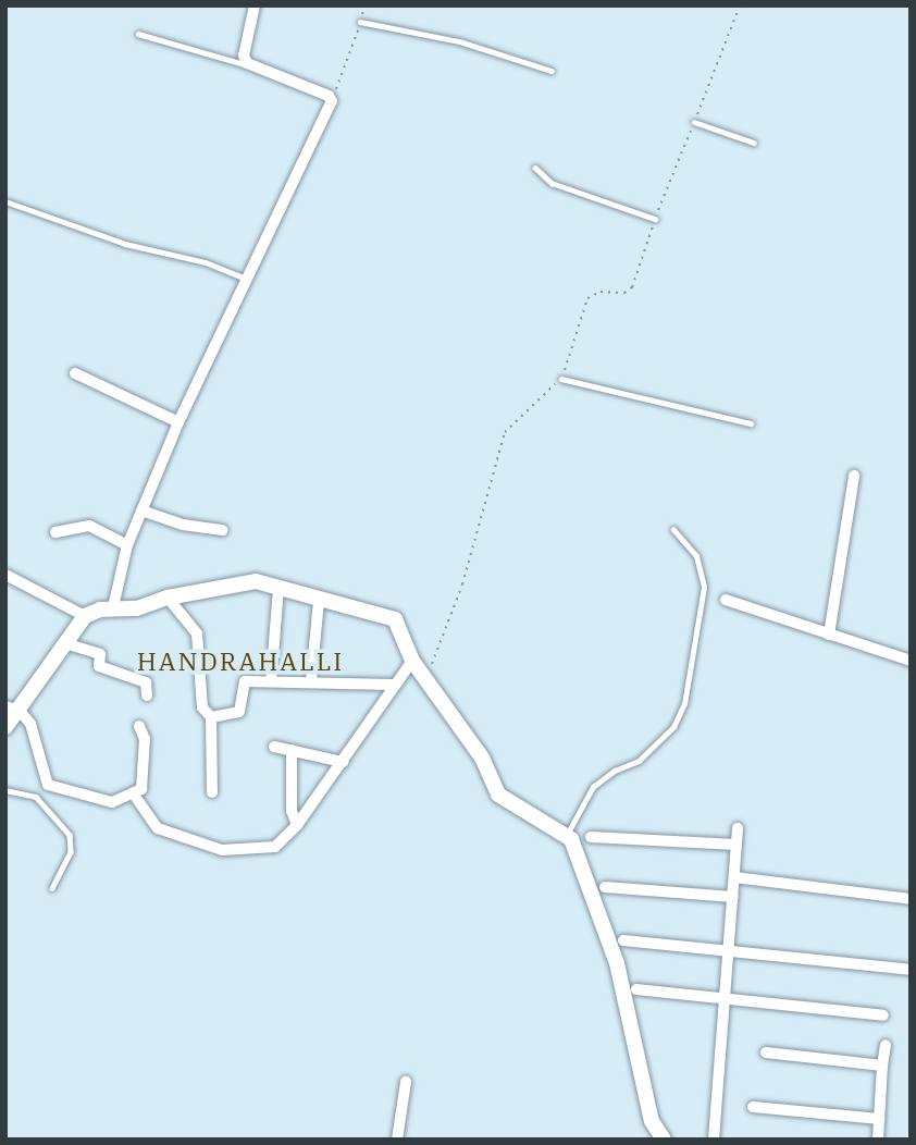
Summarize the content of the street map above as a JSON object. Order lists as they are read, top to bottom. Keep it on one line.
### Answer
{"districts":["HANDRAHALLI"]}
